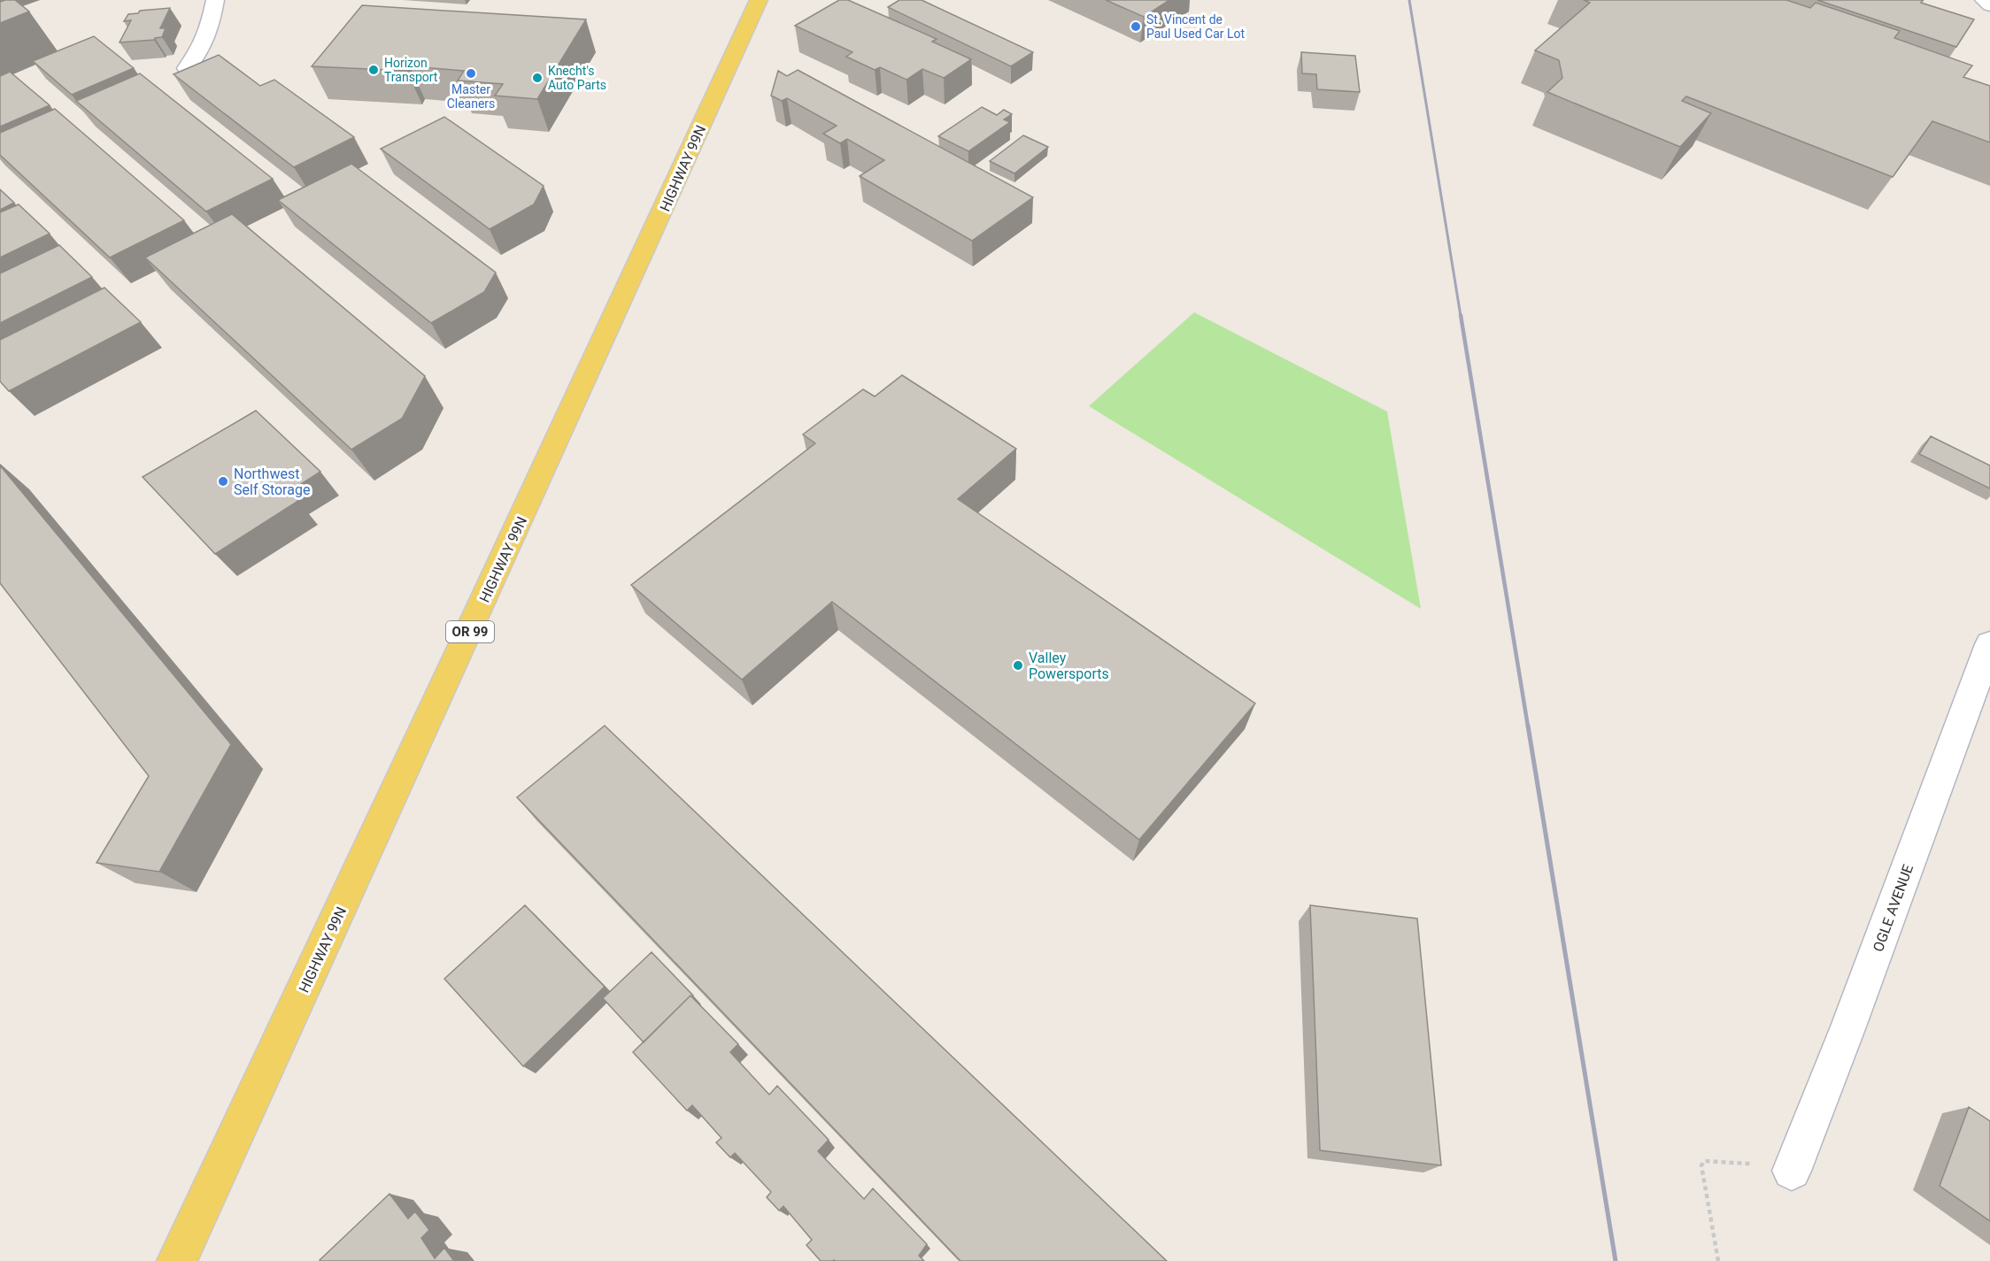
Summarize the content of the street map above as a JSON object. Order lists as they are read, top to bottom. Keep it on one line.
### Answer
{"streets":{"main road":["HIGHWAY 99N","OR 99"],"street":["OGLE AVENUE"]},"places":["St. Vincent de Paul Used Car Lot","Horizon Transport","Master Cleaners","Knecht's Auto Parts","Northwest Self Storage","Valley Powersports"]}
